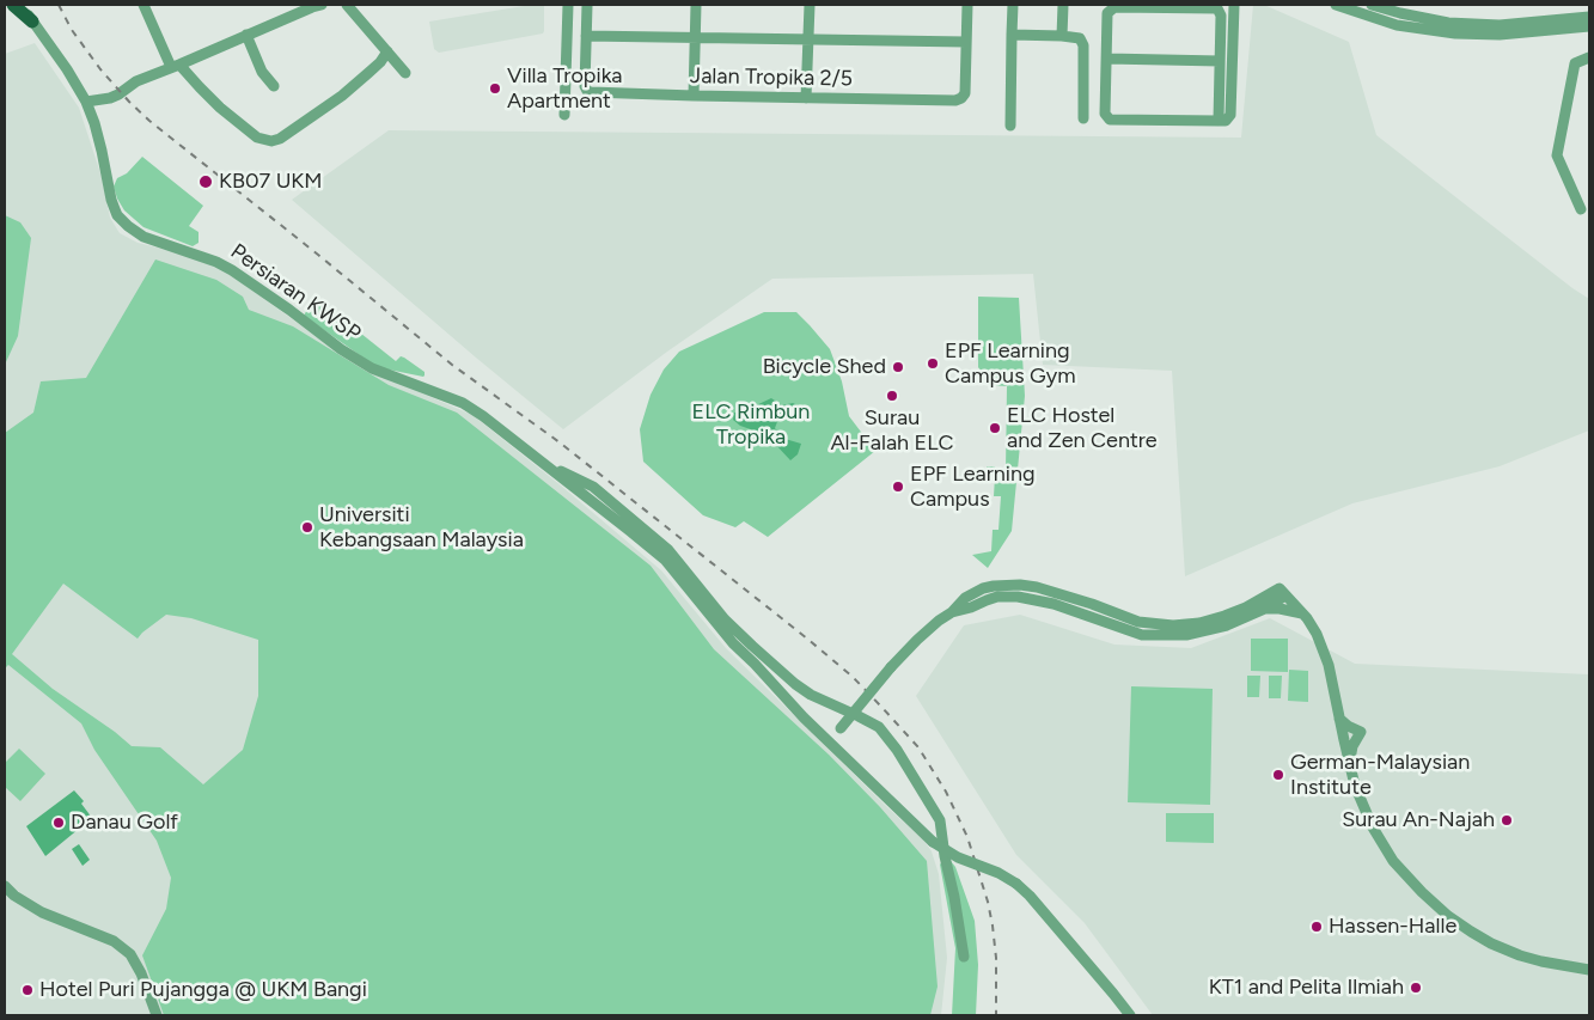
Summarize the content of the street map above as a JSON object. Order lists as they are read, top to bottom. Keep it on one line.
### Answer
{"streets":{"street":["Jalan Tropika 2/5","Persiaran KWSP"]},"parks":["ELC Rimbun Tropika"],"places":["Villa Tropika Apartment","KB07 UKM","EPF Learning Campus Gym","Bicycle Shed","Surau Al-Falah ELC","ELC Hostel and Zen Centre","EPF Learning Campus","Universiti Kebangsaan Malaysia","German-Malaysian Institute","Surau An-Najah","Danau Golf","Hassen-Halle","KT1 and Pelita Ilmiah","Hotel Puri Pujangga @ UKM Bangi"]}
